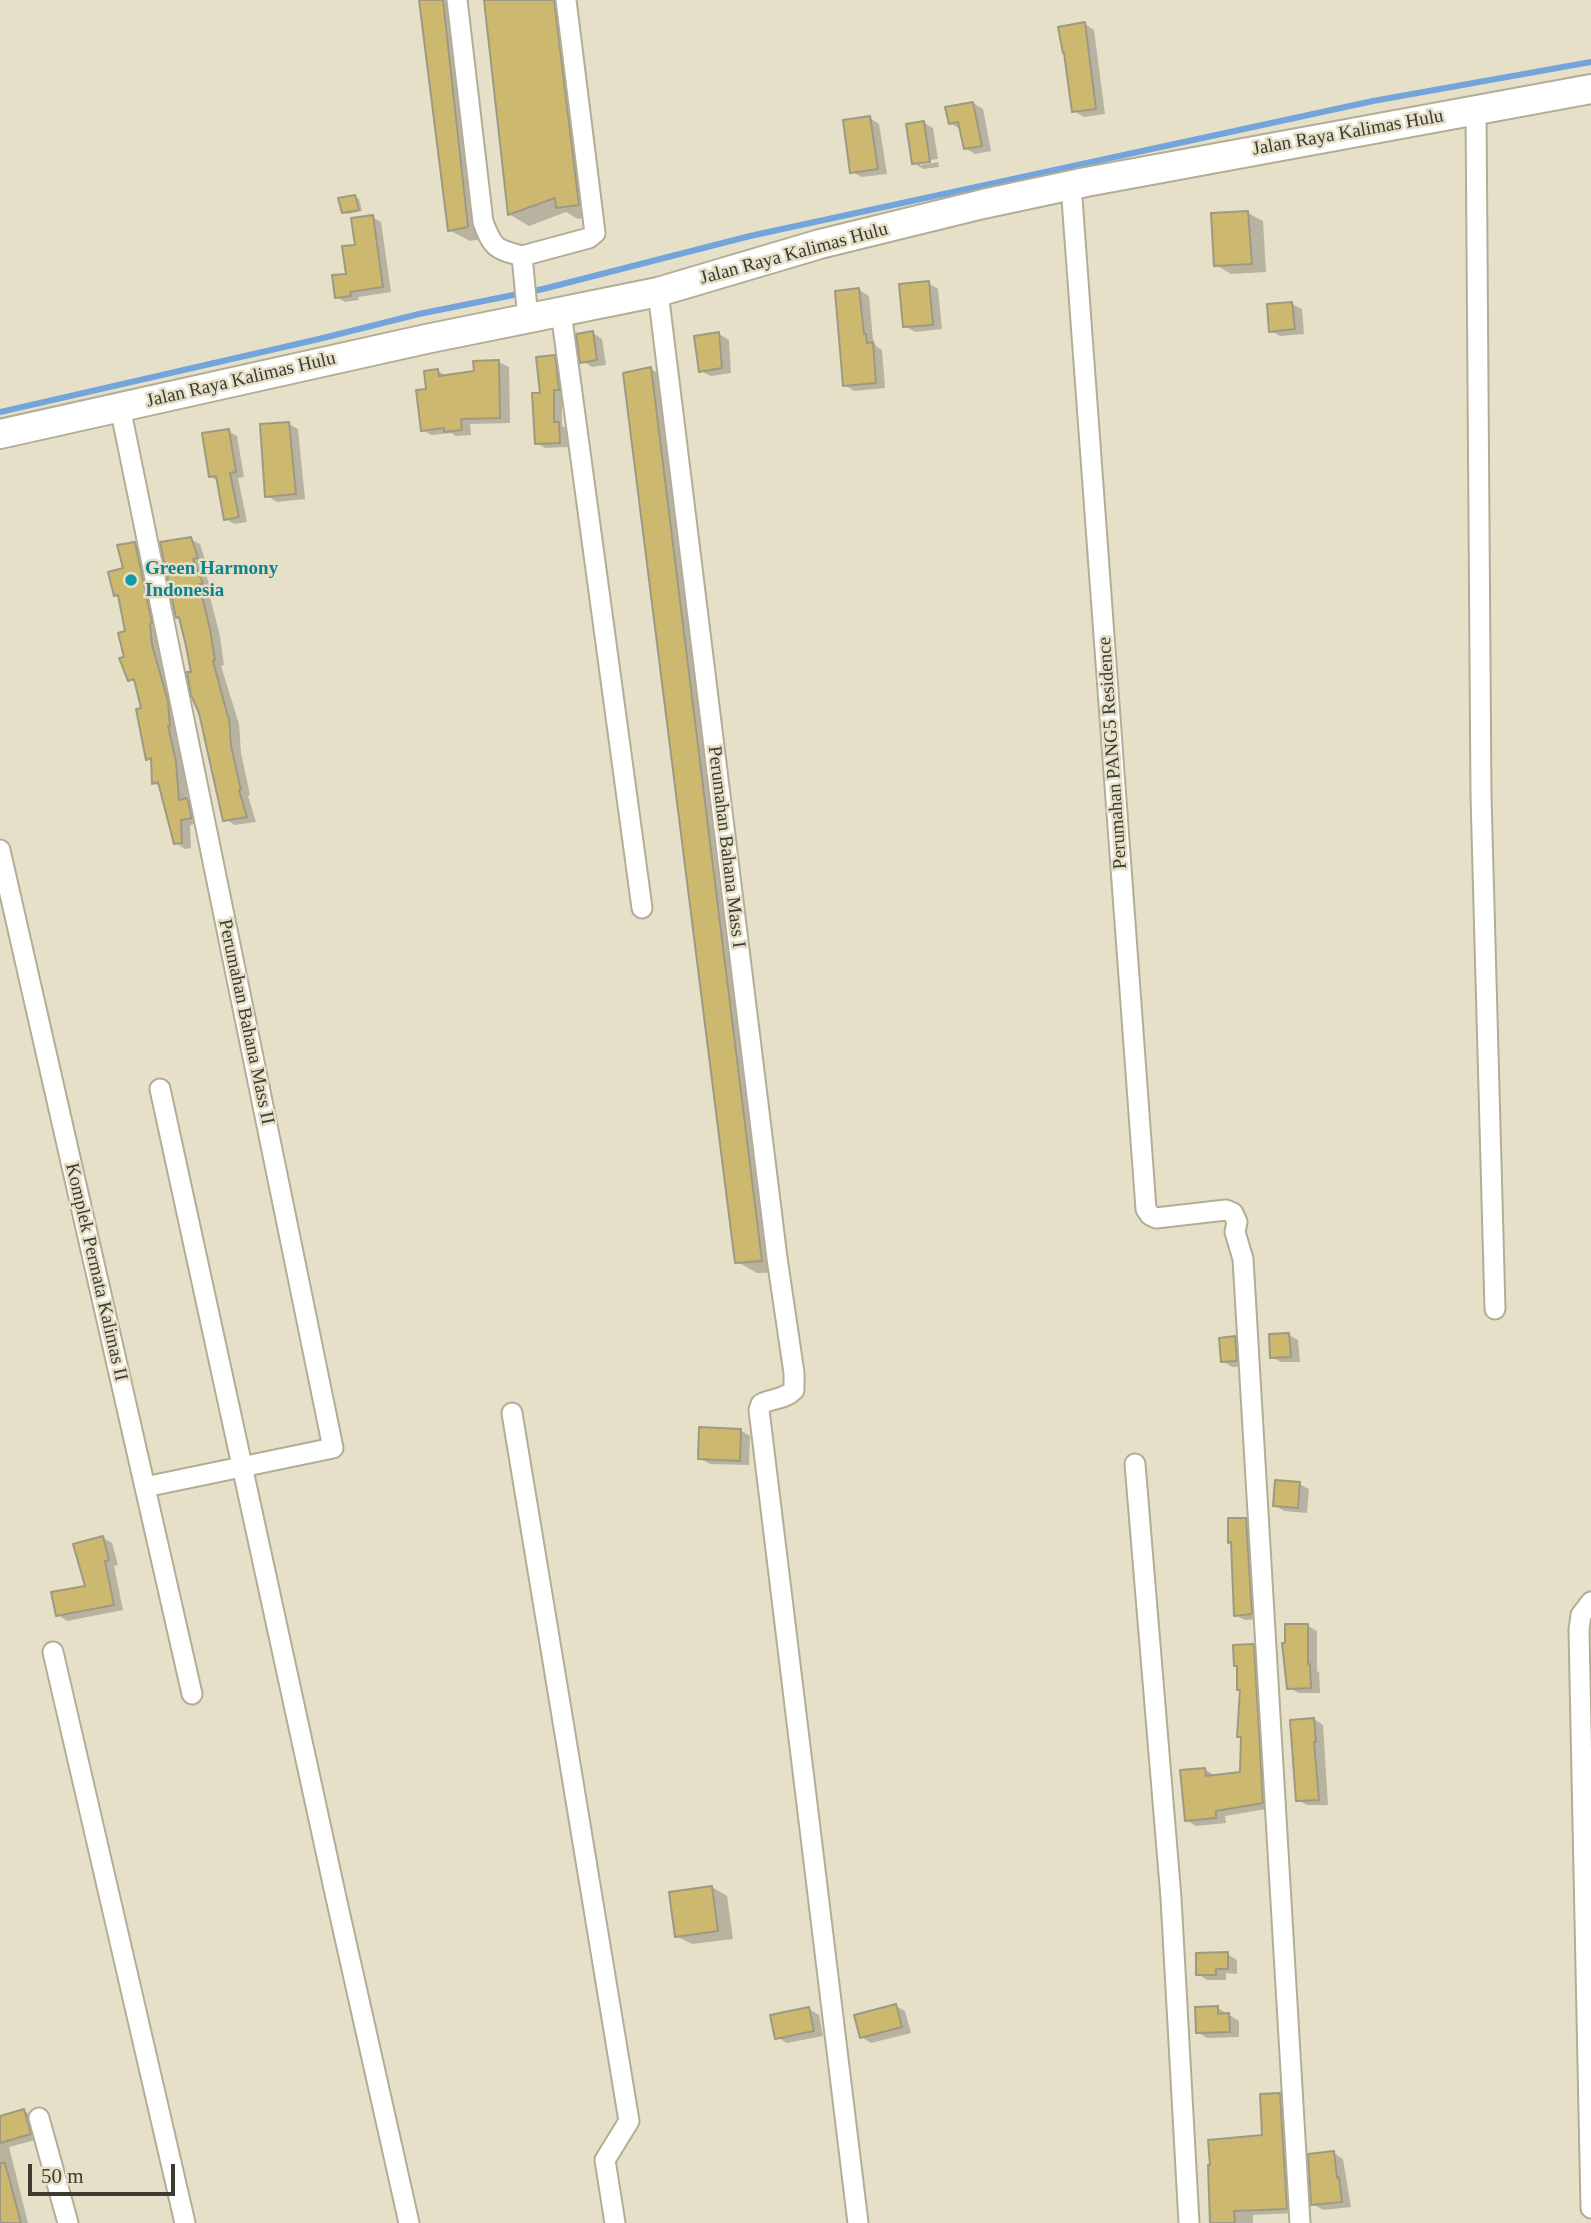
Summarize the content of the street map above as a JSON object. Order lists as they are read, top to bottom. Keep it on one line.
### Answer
{"streets":{"street":["Jalan Raya Kalimas Hulu","Perumahan PANG5 Residence","Perumahan Bahana Mass I","Perumahan Bahana Mass II","Komplek Permata Kalimas II"]},"crossings":[["Jalan Raya Kalimas Hulu","Perumahan PANG5 Residence"],["Jalan Raya Kalimas Hulu","Perumahan Bahana Mass I"],["Jalan Raya Kalimas Hulu","Perumahan Bahana Mass II"],["Perumahan Bahana Mass II","Komplek Permata Kalimas II"]],"places":["Green Harmony Indonesia"],"scale_bar":"50 m"}
